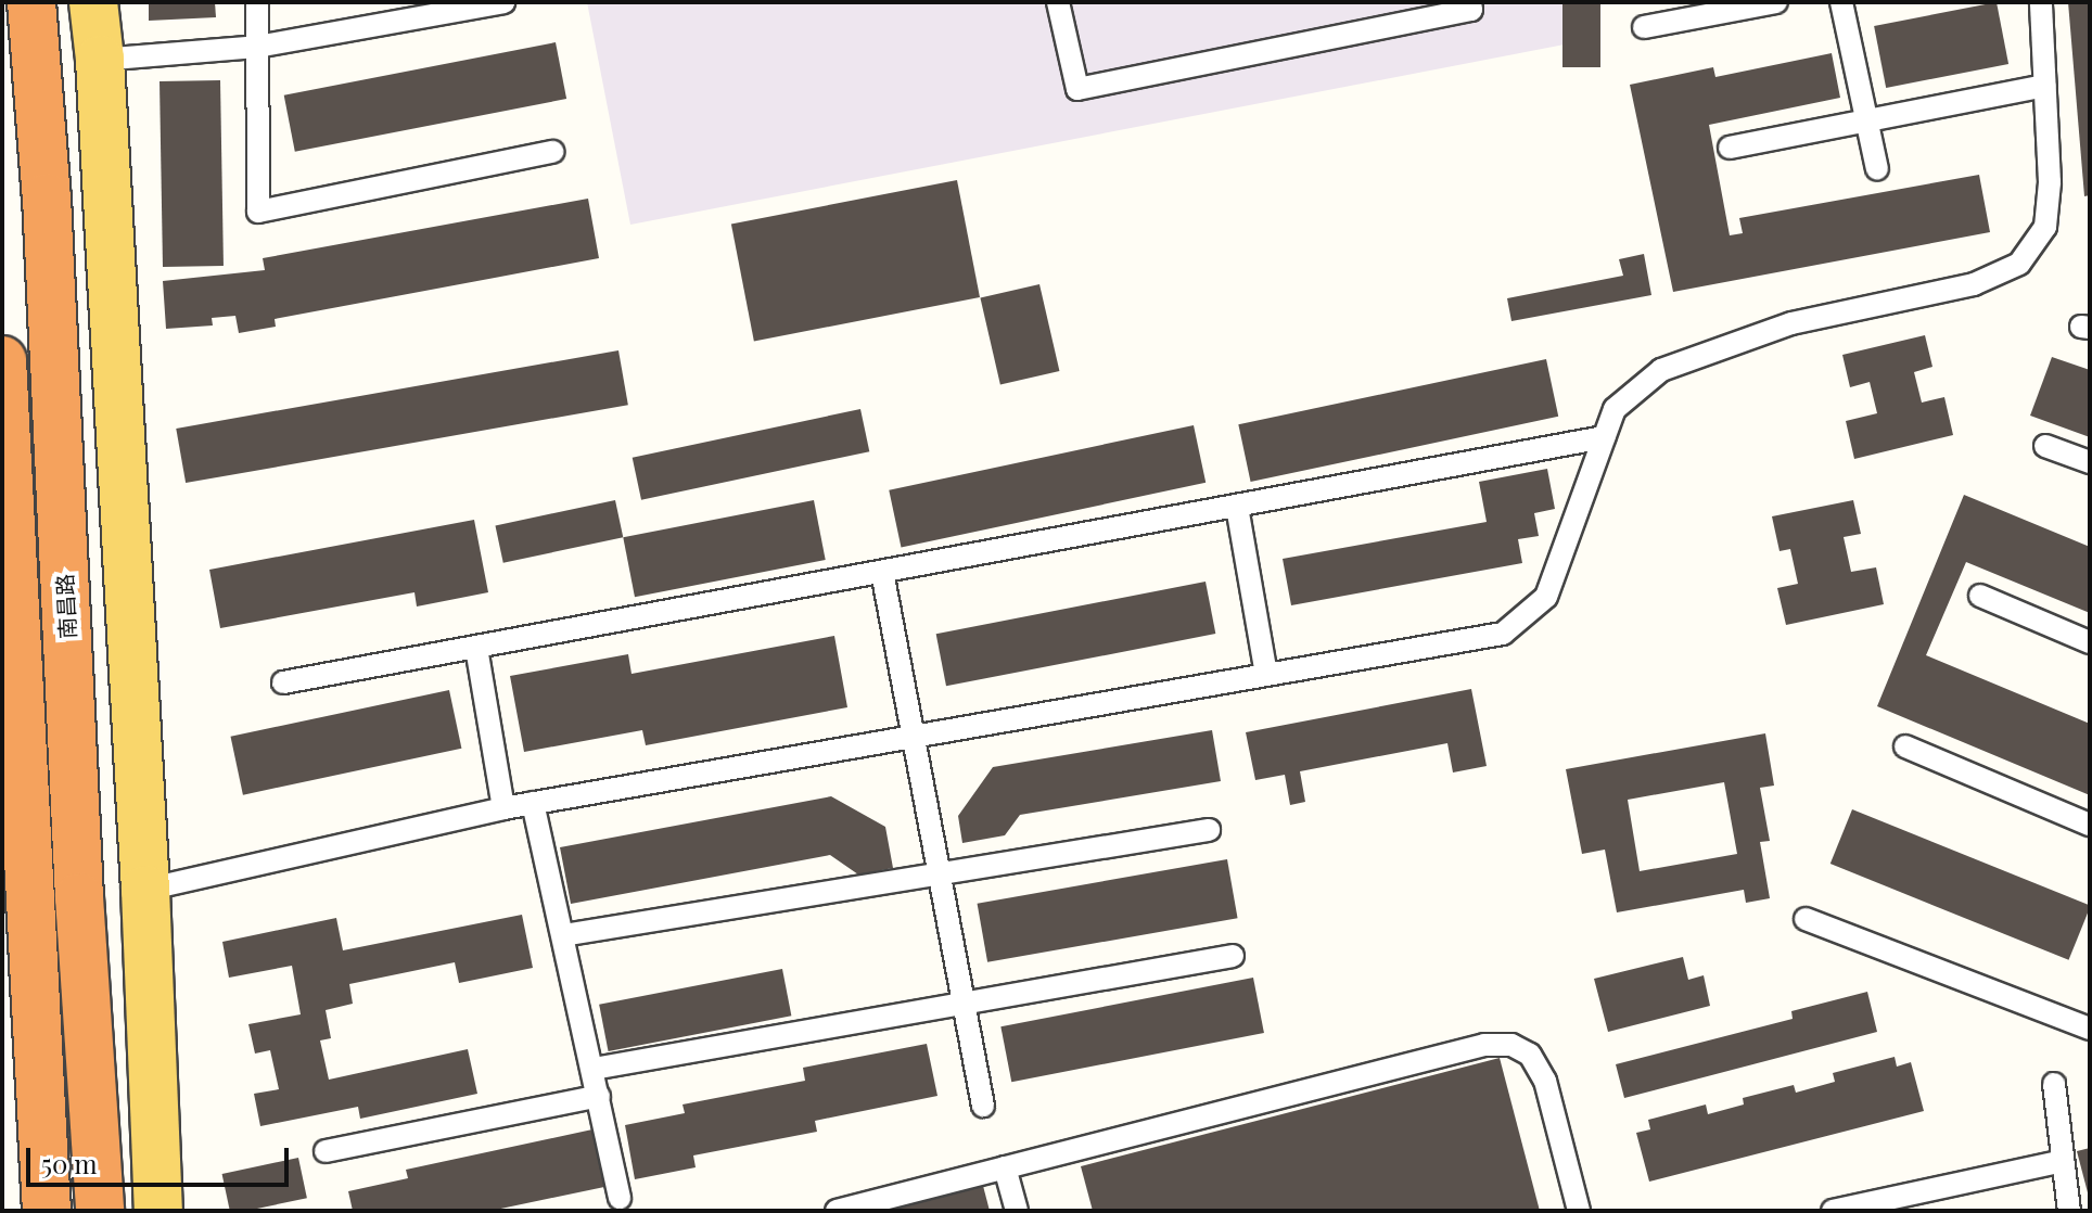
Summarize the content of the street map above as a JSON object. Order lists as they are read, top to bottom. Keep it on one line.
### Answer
{"streets":{"highway":["南昌路"]},"scale_bar":"50 m"}
